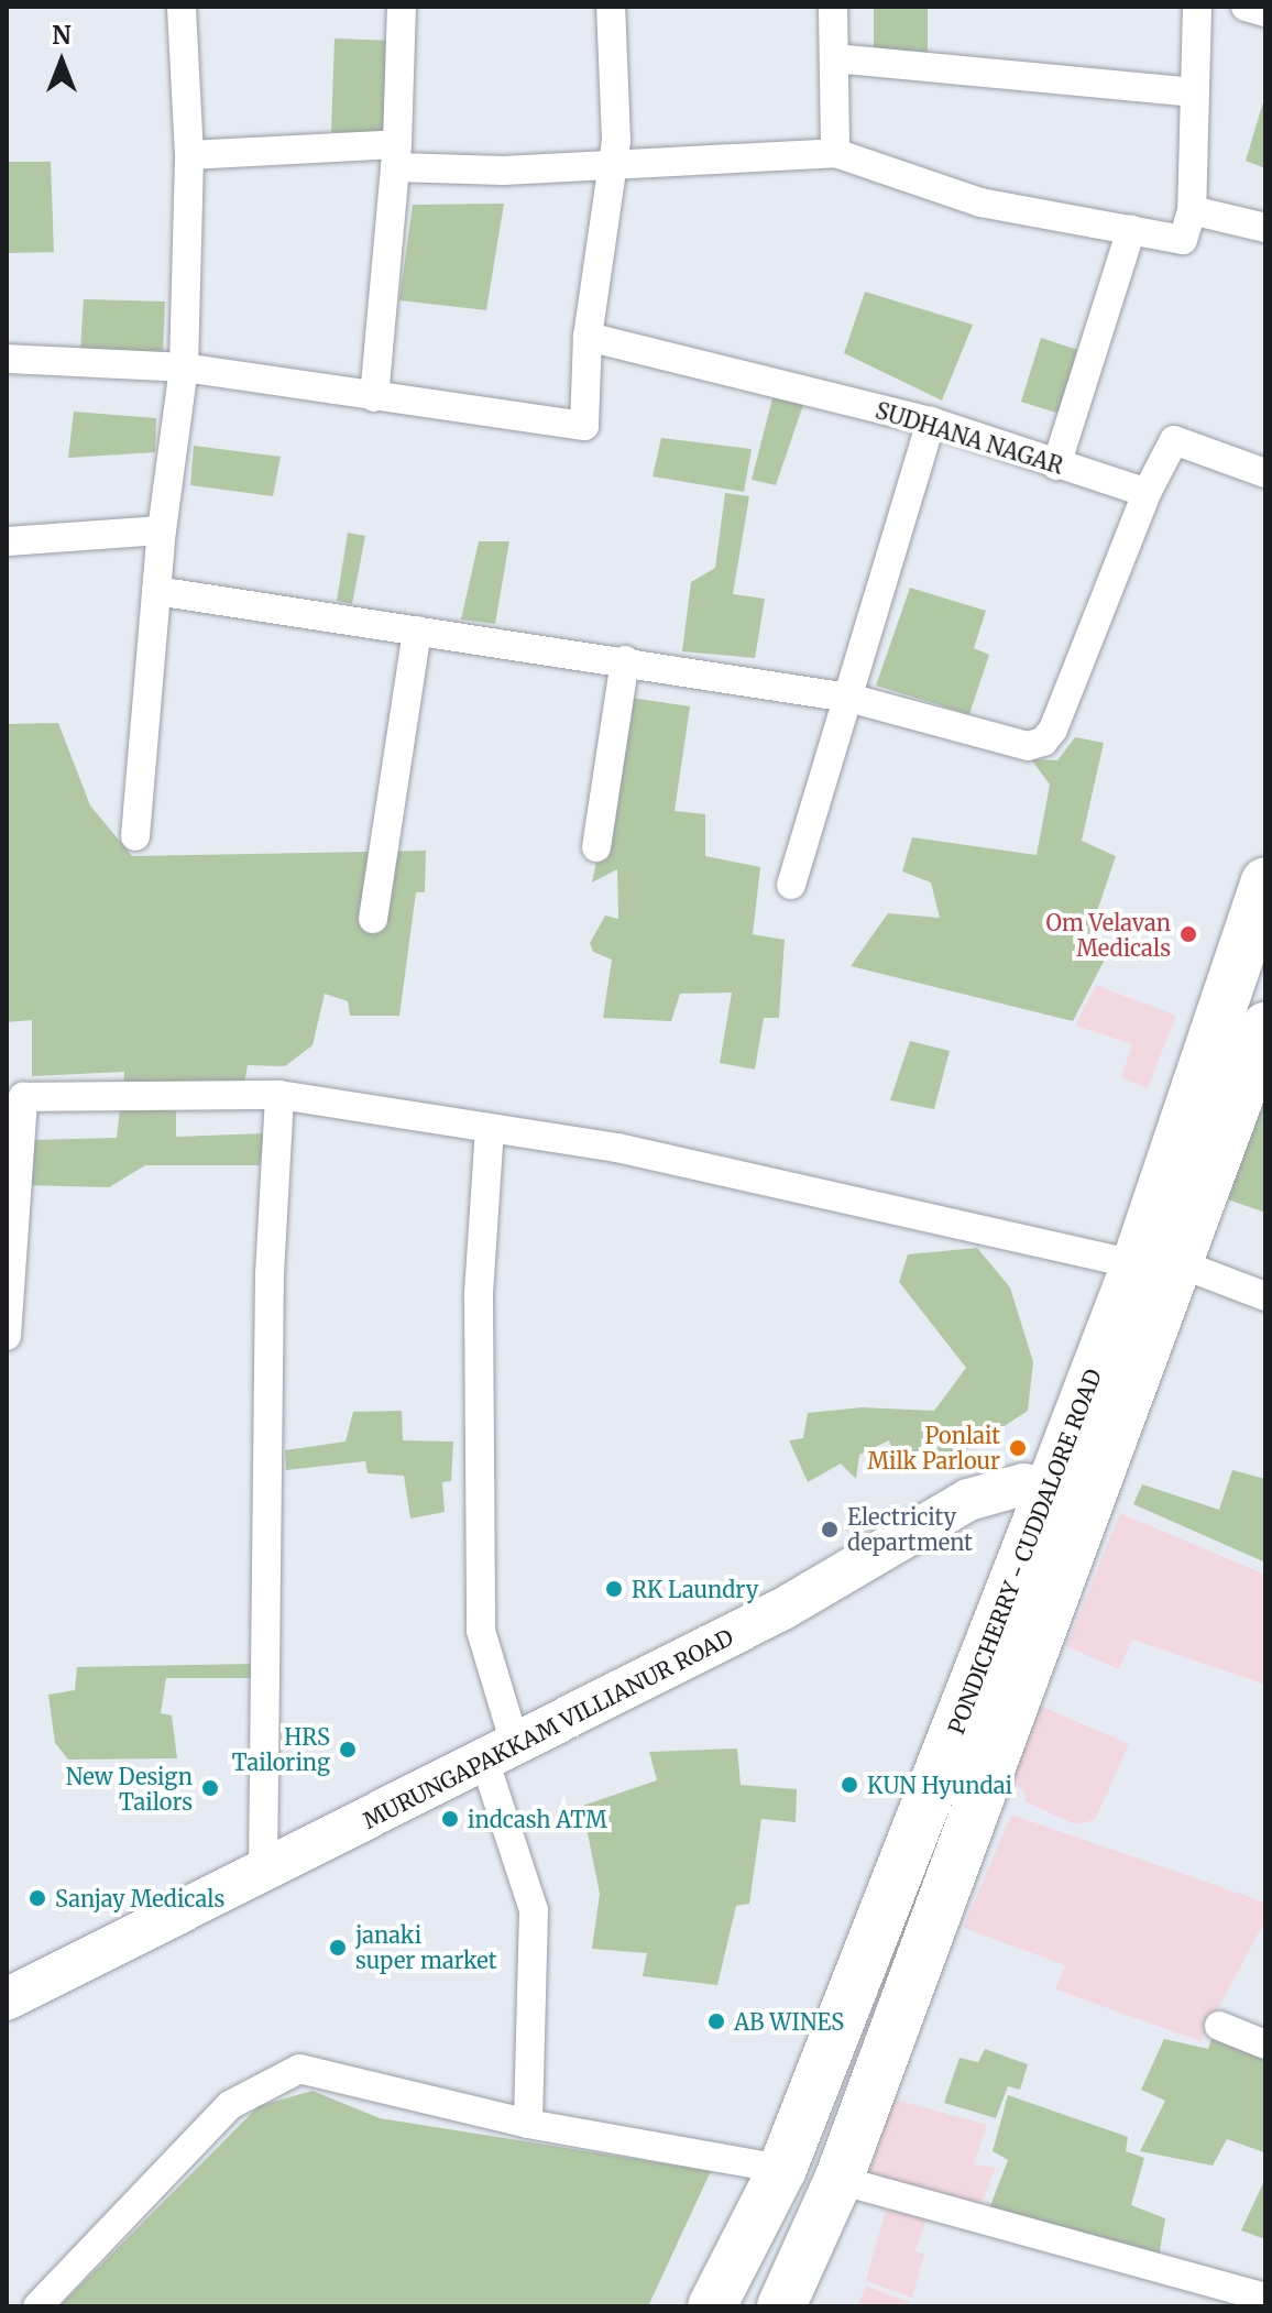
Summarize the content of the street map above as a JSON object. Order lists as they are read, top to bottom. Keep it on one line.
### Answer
{"streets":{"highway":["PONDICHERRY - CUDDALORE ROAD"],"main road":["MURUNGAPAKKAM VILLIANUR ROAD"],"street":["SUDHANA NAGAR"]},"crossings":[["PONDICHERRY - CUDDALORE ROAD","MURUNGAPAKKAM VILLIANUR ROAD"]],"places":["Om Velavan Medicals","Ponlait Milk Parlour","Electricity department","RK Laundry","HRS Tailoring","KUN Hyundai","New Design Tailors","indcash ATM","Sanjay Medicals","janaki super market","AB WINES"],"north":"top"}
